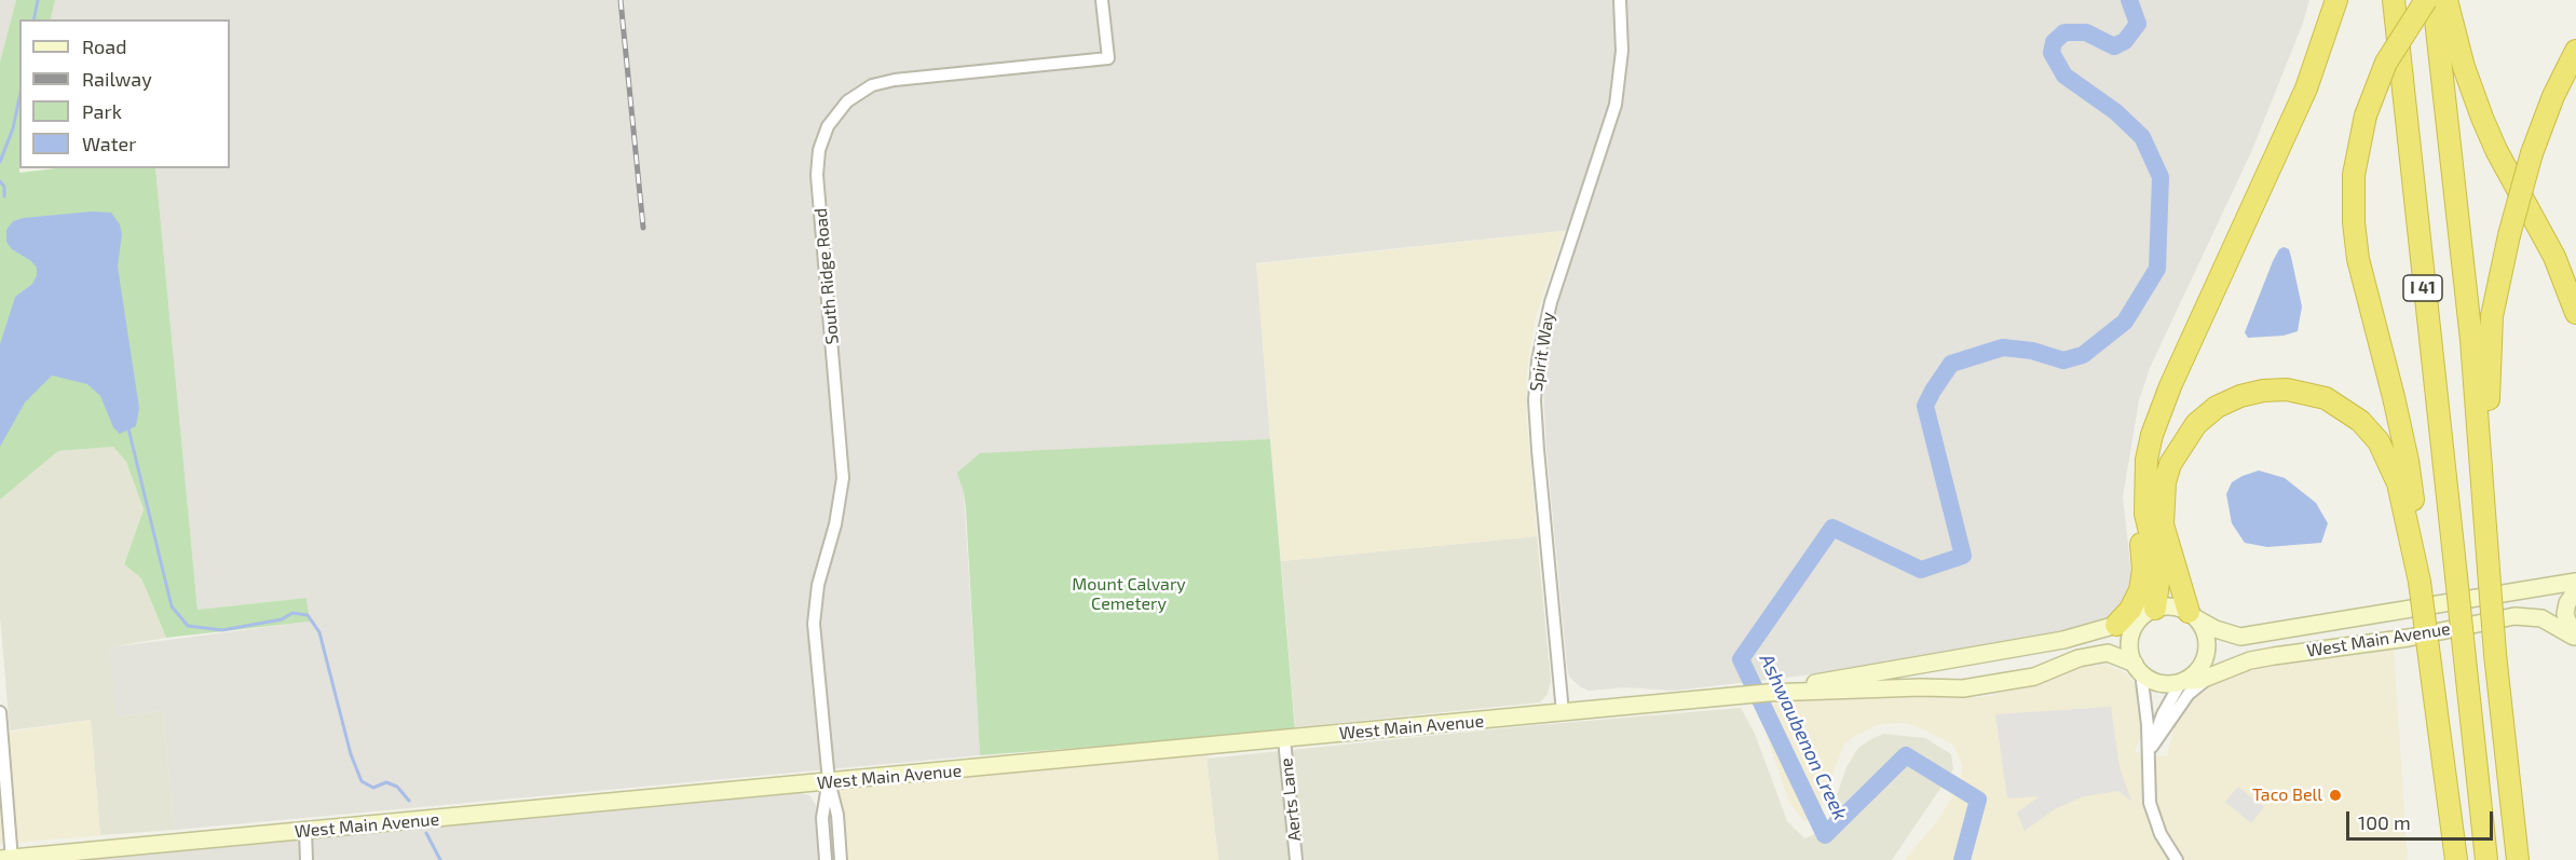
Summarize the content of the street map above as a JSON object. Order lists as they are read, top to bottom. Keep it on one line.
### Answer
{"streets":{"highway":["I 41"],"main road":["West Main Avenue"],"street":["South Ridge Road","Spirit Way","Aerts Lane"]},"crossings":[["South Ridge Road","West Main Avenue"],["Spirit Way","West Main Avenue"],["West Main Avenue","Aerts Lane"]],"water":["Ashwaubenon Creek"],"parks":["Mount Calvary Cemetery"],"places":["Taco Bell"],"legend":["Road","Railway","Park","Water"],"scale_bar":"100 m"}
